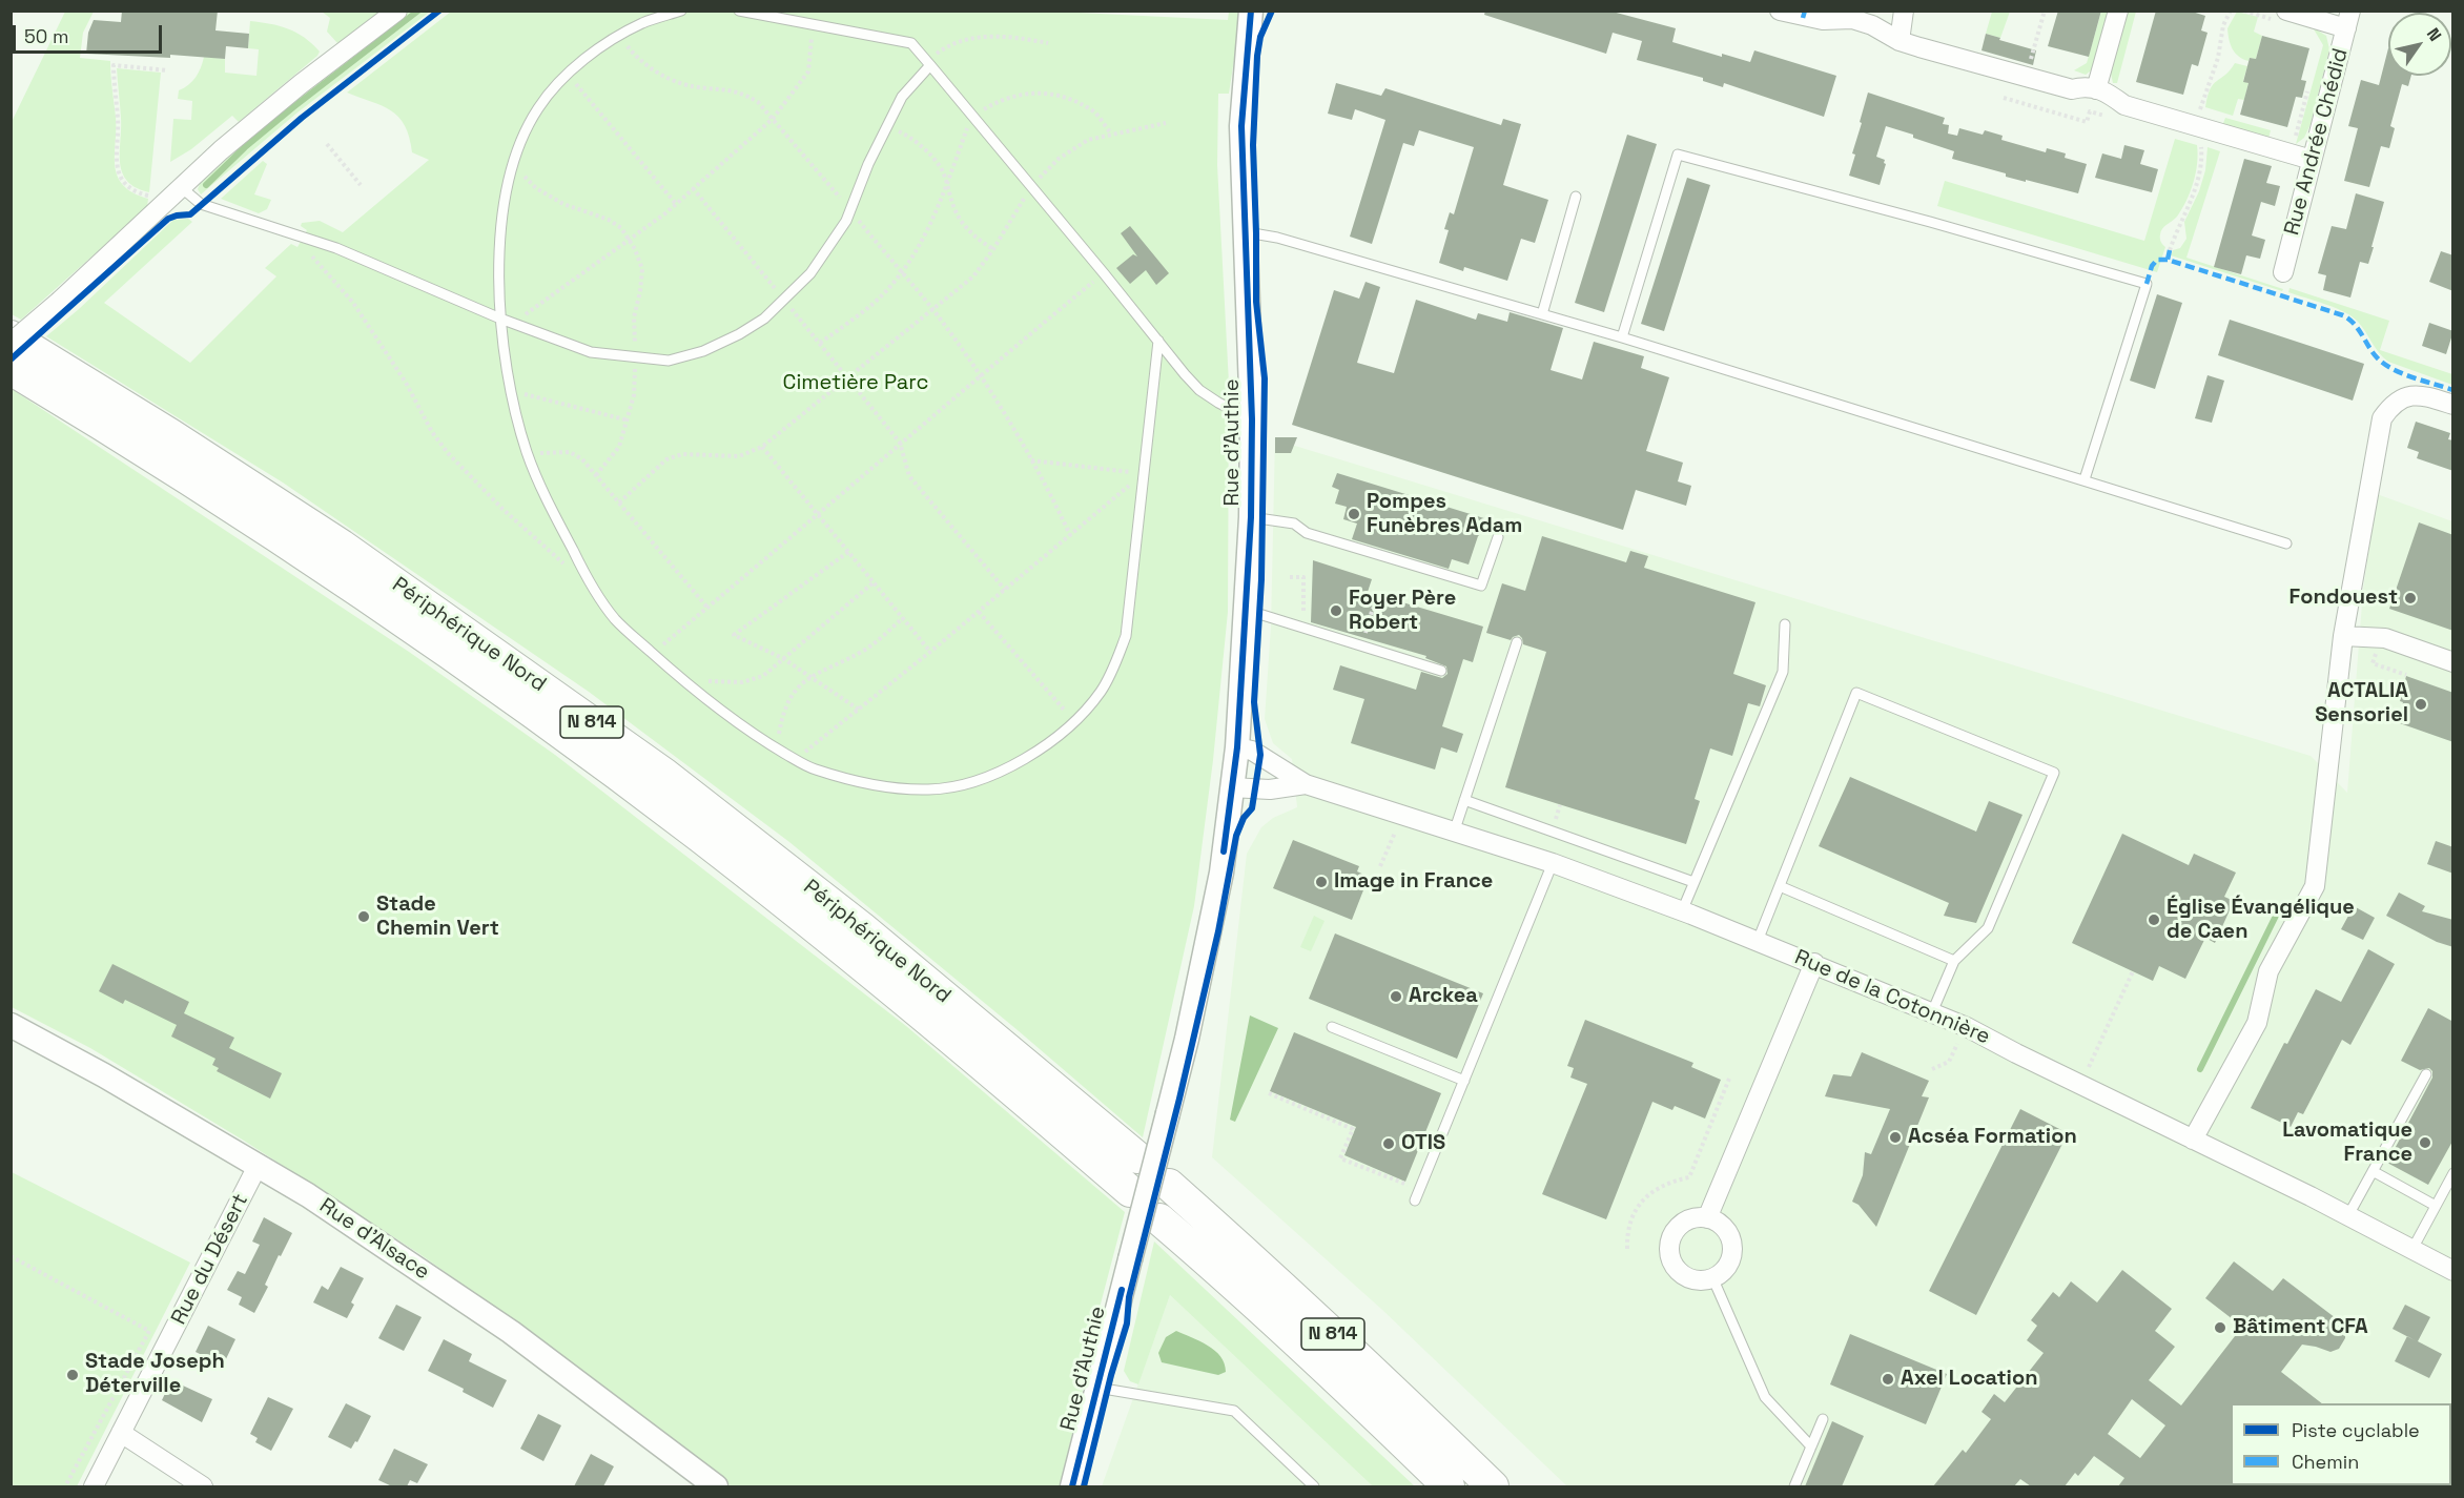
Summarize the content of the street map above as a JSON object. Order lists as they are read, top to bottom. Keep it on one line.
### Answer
{"streets":{"highway":["Périphérique Nord","N 814"],"street":["Rue Andrée Chédid","Rue d'Authie","Rue de la Cotonnière","Rue d'Alsace","Rue du Désert"]},"crossings":[["Rue d'Authie","Rue de la Cotonnière"],["Rue d'Alsace","Rue du Désert"]],"parks":["Cimetière Parc"],"places":["Pompes Funèbres Adam","Fondouest","Foyer Père Robert","ACTALIA Sensoriel","Image in France","Stade Chemin Vert","Église Évangélique de Caen","Arckea","Acséa Formation","Lavomatique France","OTIS","Bâtiment CFA","Stade Joseph Déterville","Axel Location"],"legend":["Piste cyclable","Chemin"],"scale_bar":"50 m","north":"top right"}
